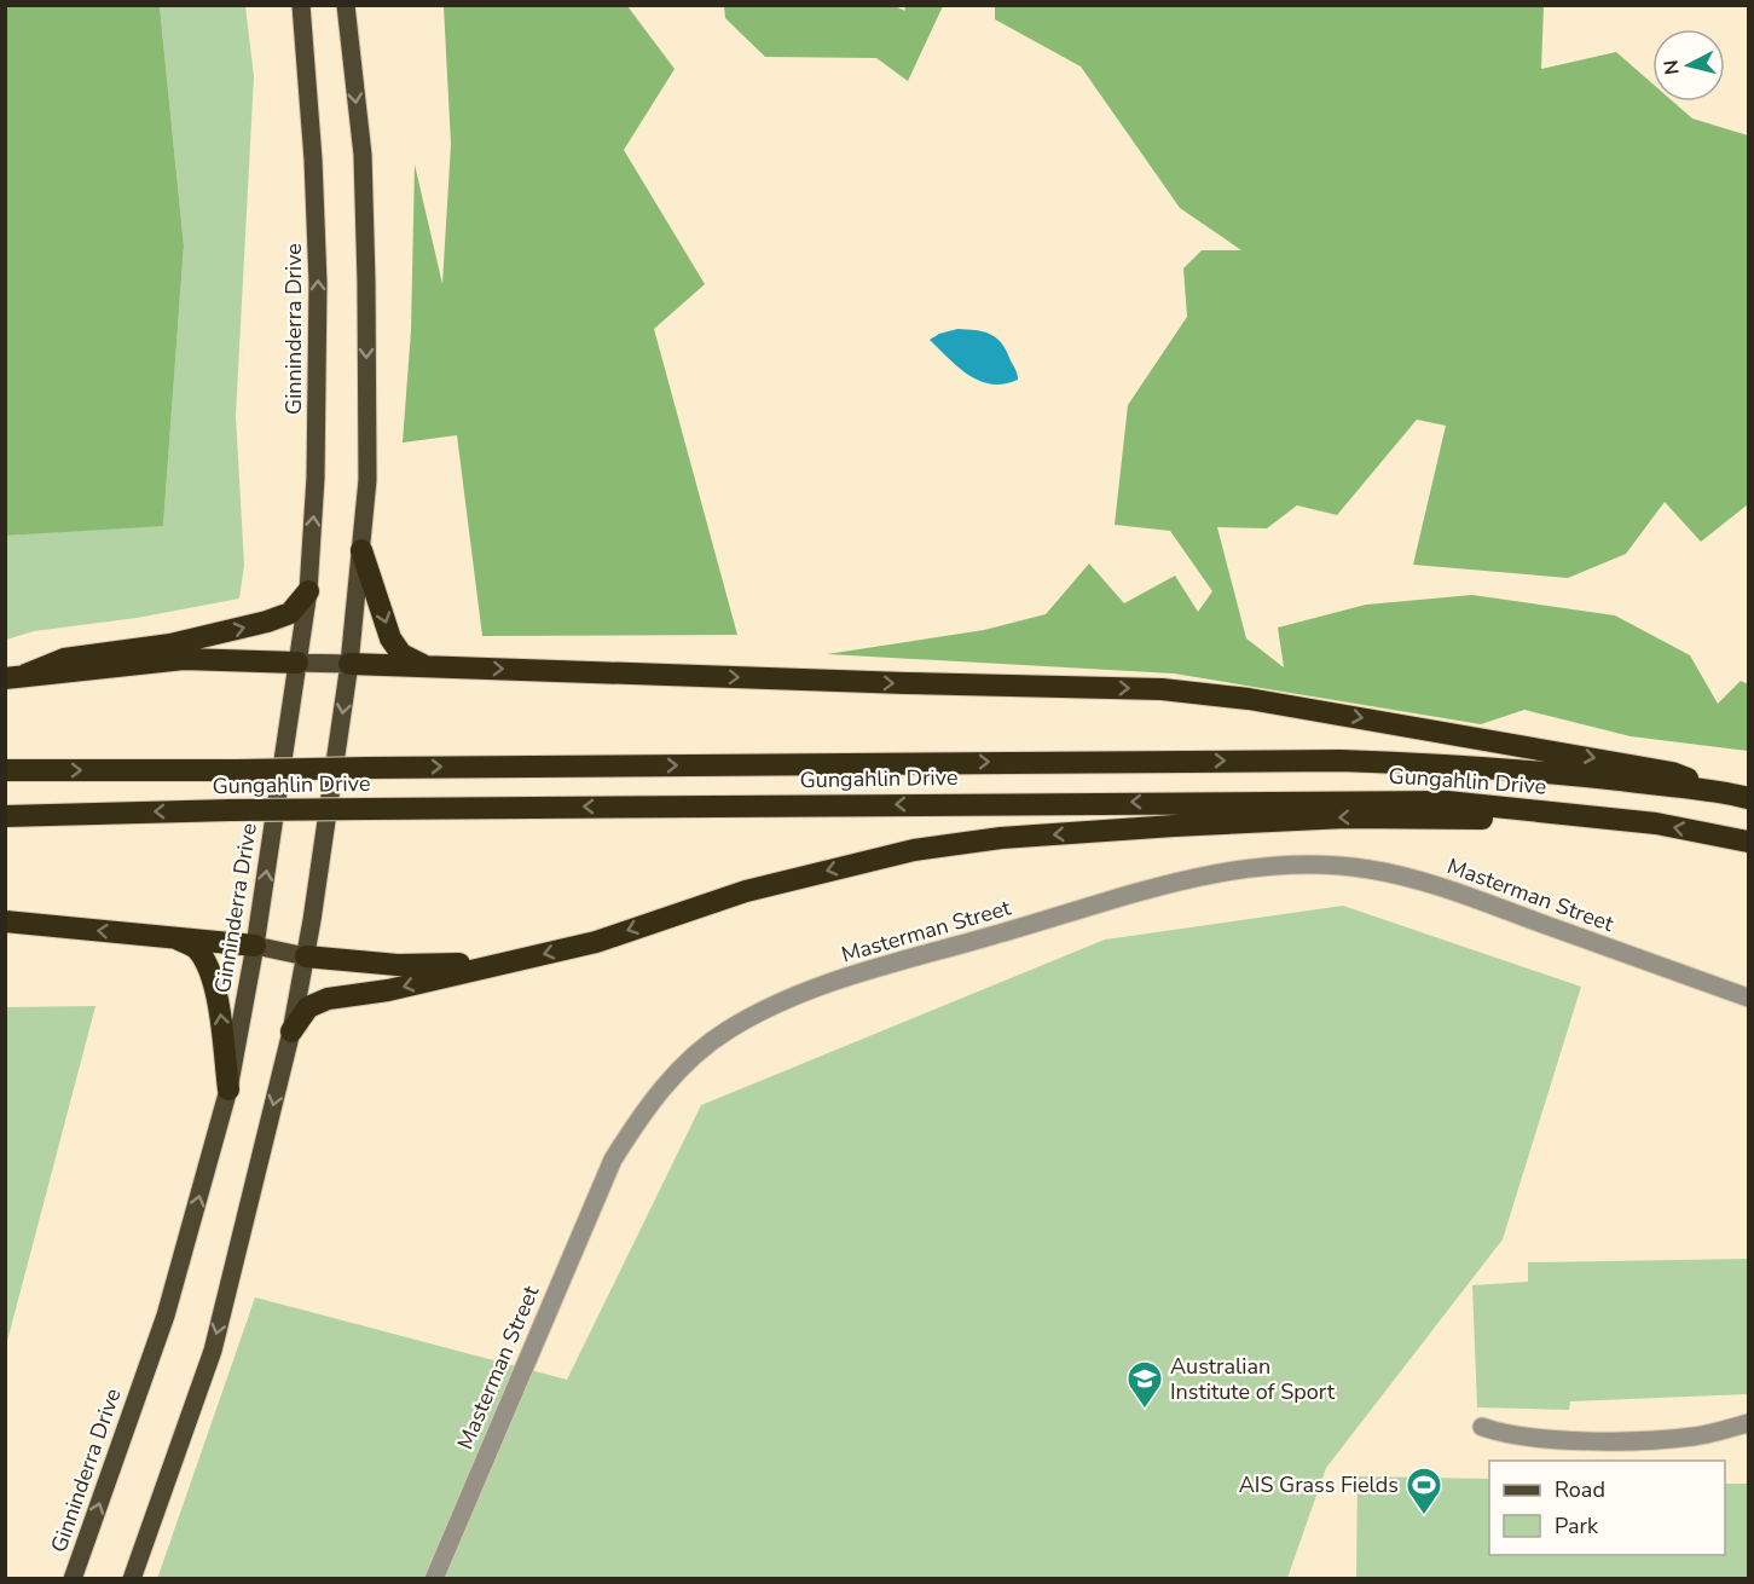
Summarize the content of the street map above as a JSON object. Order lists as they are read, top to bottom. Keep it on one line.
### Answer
{"streets":{"highway":["Gungahlin Drive"],"main road":["Ginninderra Drive"],"street":["Masterman Street"]},"places":{"school or university":["Australian Institute of Sport"],"sports":["AIS Grass Fields"]},"legend":["Road","Park"],"north":"left"}
